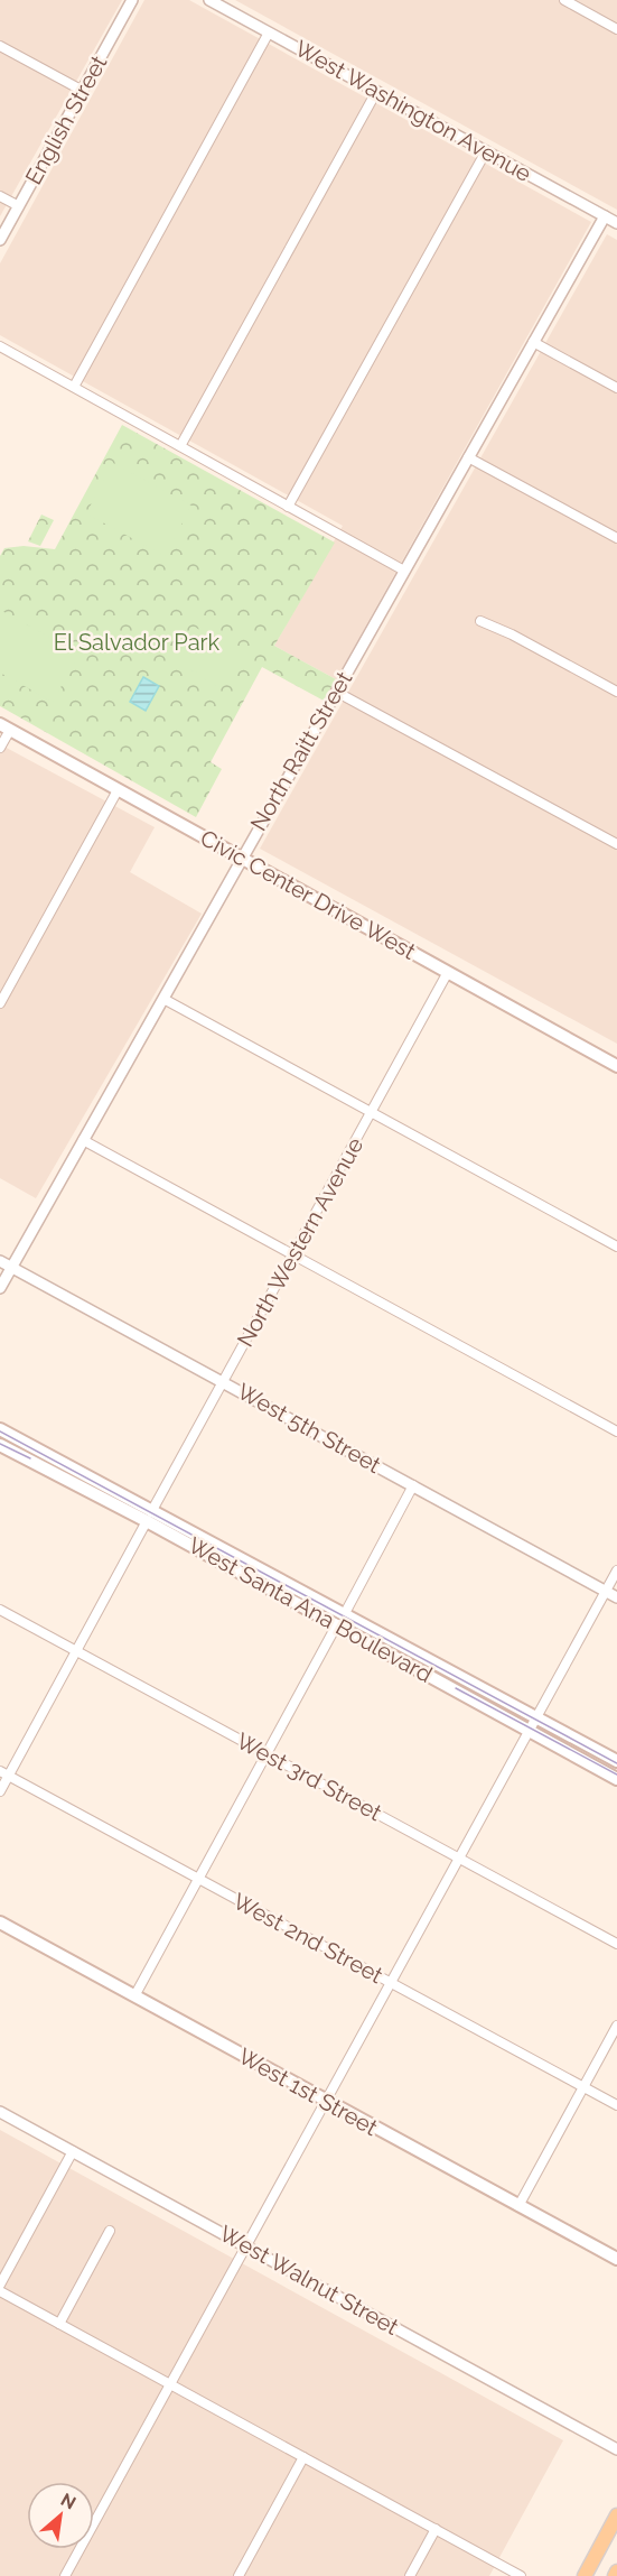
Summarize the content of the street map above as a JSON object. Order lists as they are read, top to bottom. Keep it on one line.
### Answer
{"streets":{"main road":["Civic Center Drive West","West Santa Ana Boulevard","West 1st Street"],"street":["West Washington Avenue","English Street","North Raitt Street","North Western Avenue","West 5th Street","West 3rd Street","West 2nd Street","West Walnut Street"]},"crossings":[["West Washington Avenue","North Raitt Street"],["North Raitt Street","Civic Center Drive West"],["North Raitt Street","West 5th Street"],["Civic Center Drive West","North Western Avenue"],["North Western Avenue","West 5th Street"],["North Western Avenue","West Santa Ana Boulevard"],["North Western Avenue","West 3rd Street"],["North Western Avenue","West 2nd Street"]],"parks":["El Salvador Park"],"north":"top right"}
